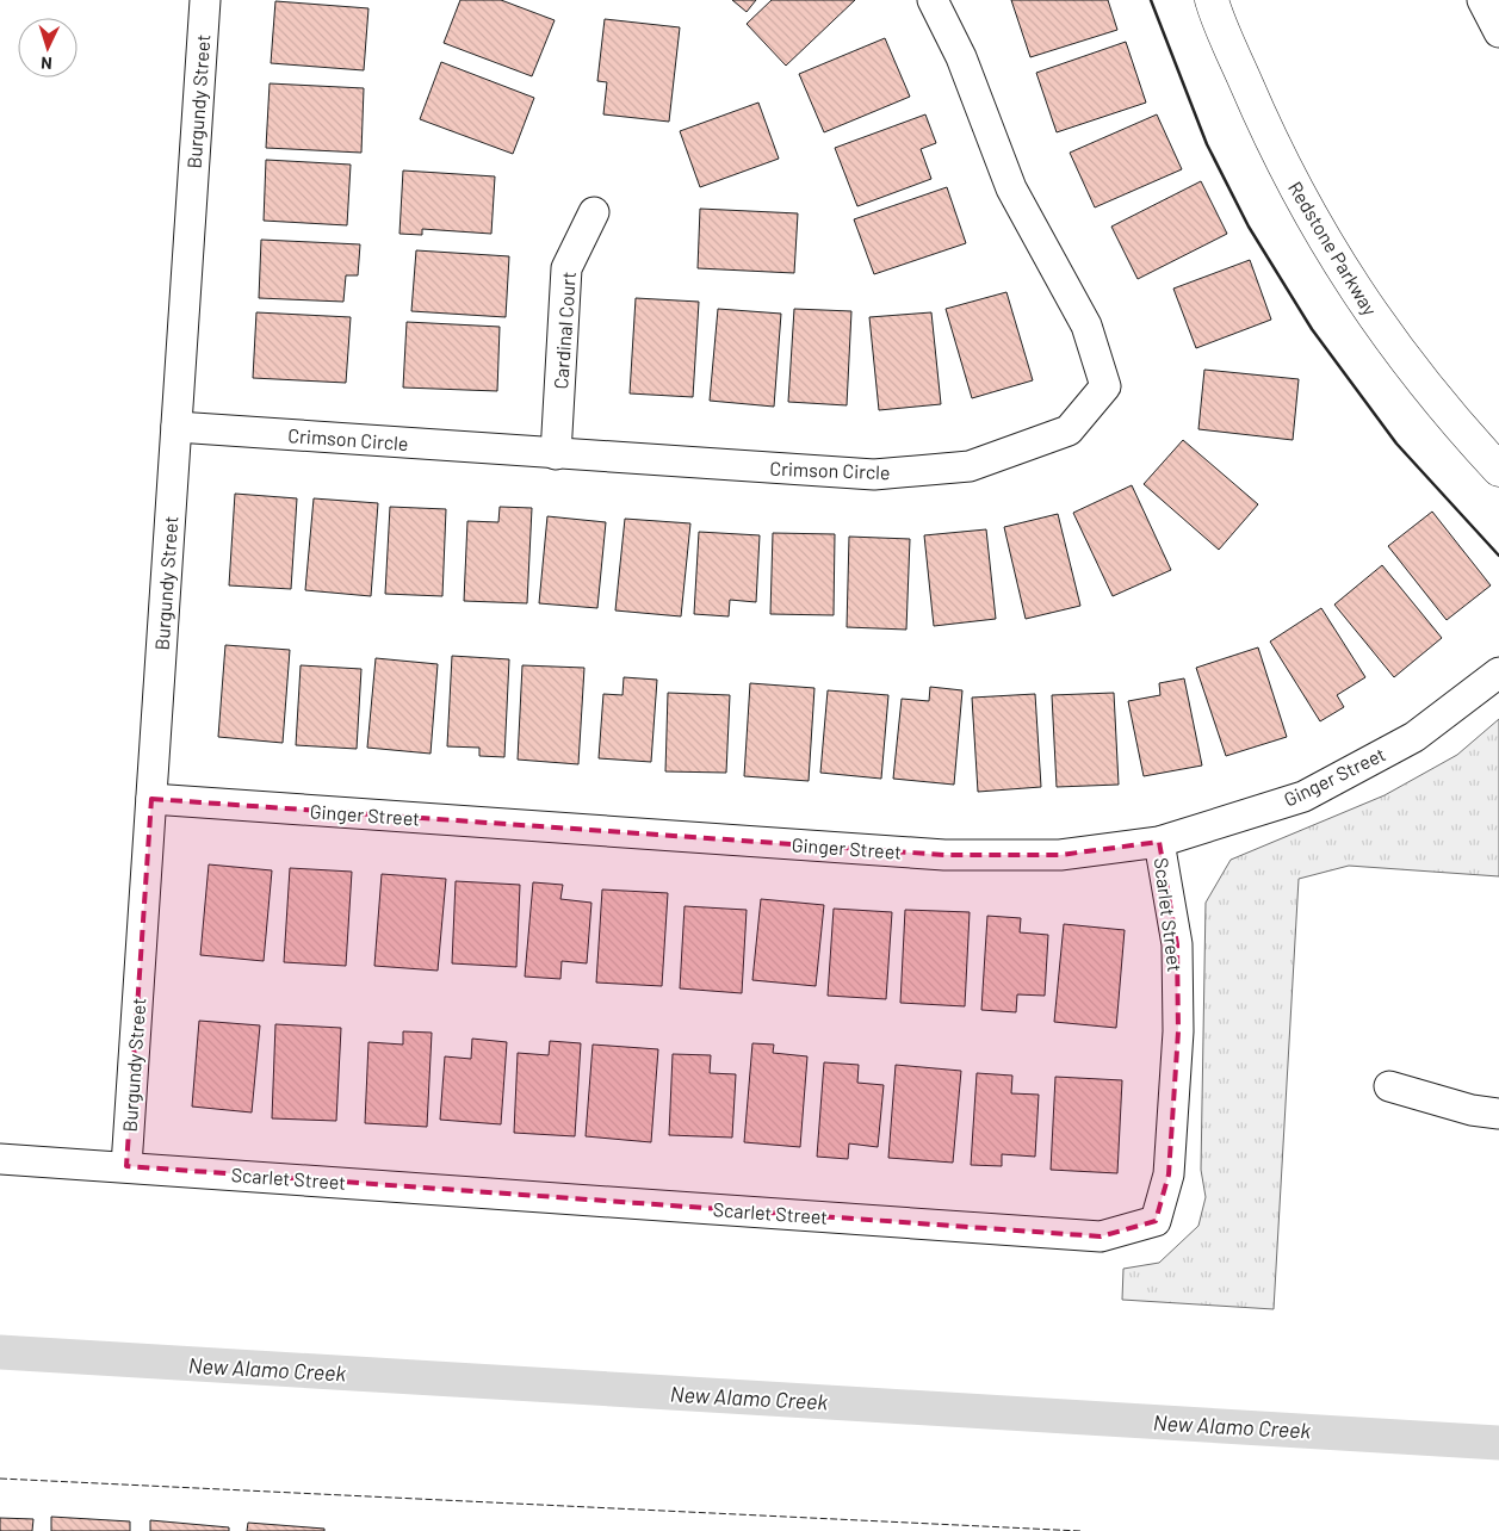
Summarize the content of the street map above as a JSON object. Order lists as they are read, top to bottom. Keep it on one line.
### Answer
{"streets":{"street":["Burgundy Street","Redstone Parkway","Cardinal Court","Crimson Circle","Ginger Street","Scarlet Street"]},"crossings":[["Burgundy Street","Crimson Circle"],["Burgundy Street","Ginger Street"],["Burgundy Street","Scarlet Street"],["Cardinal Court","Crimson Circle"],["Ginger Street","Scarlet Street"]],"water":["New Alamo Creek"],"north":"bottom"}
